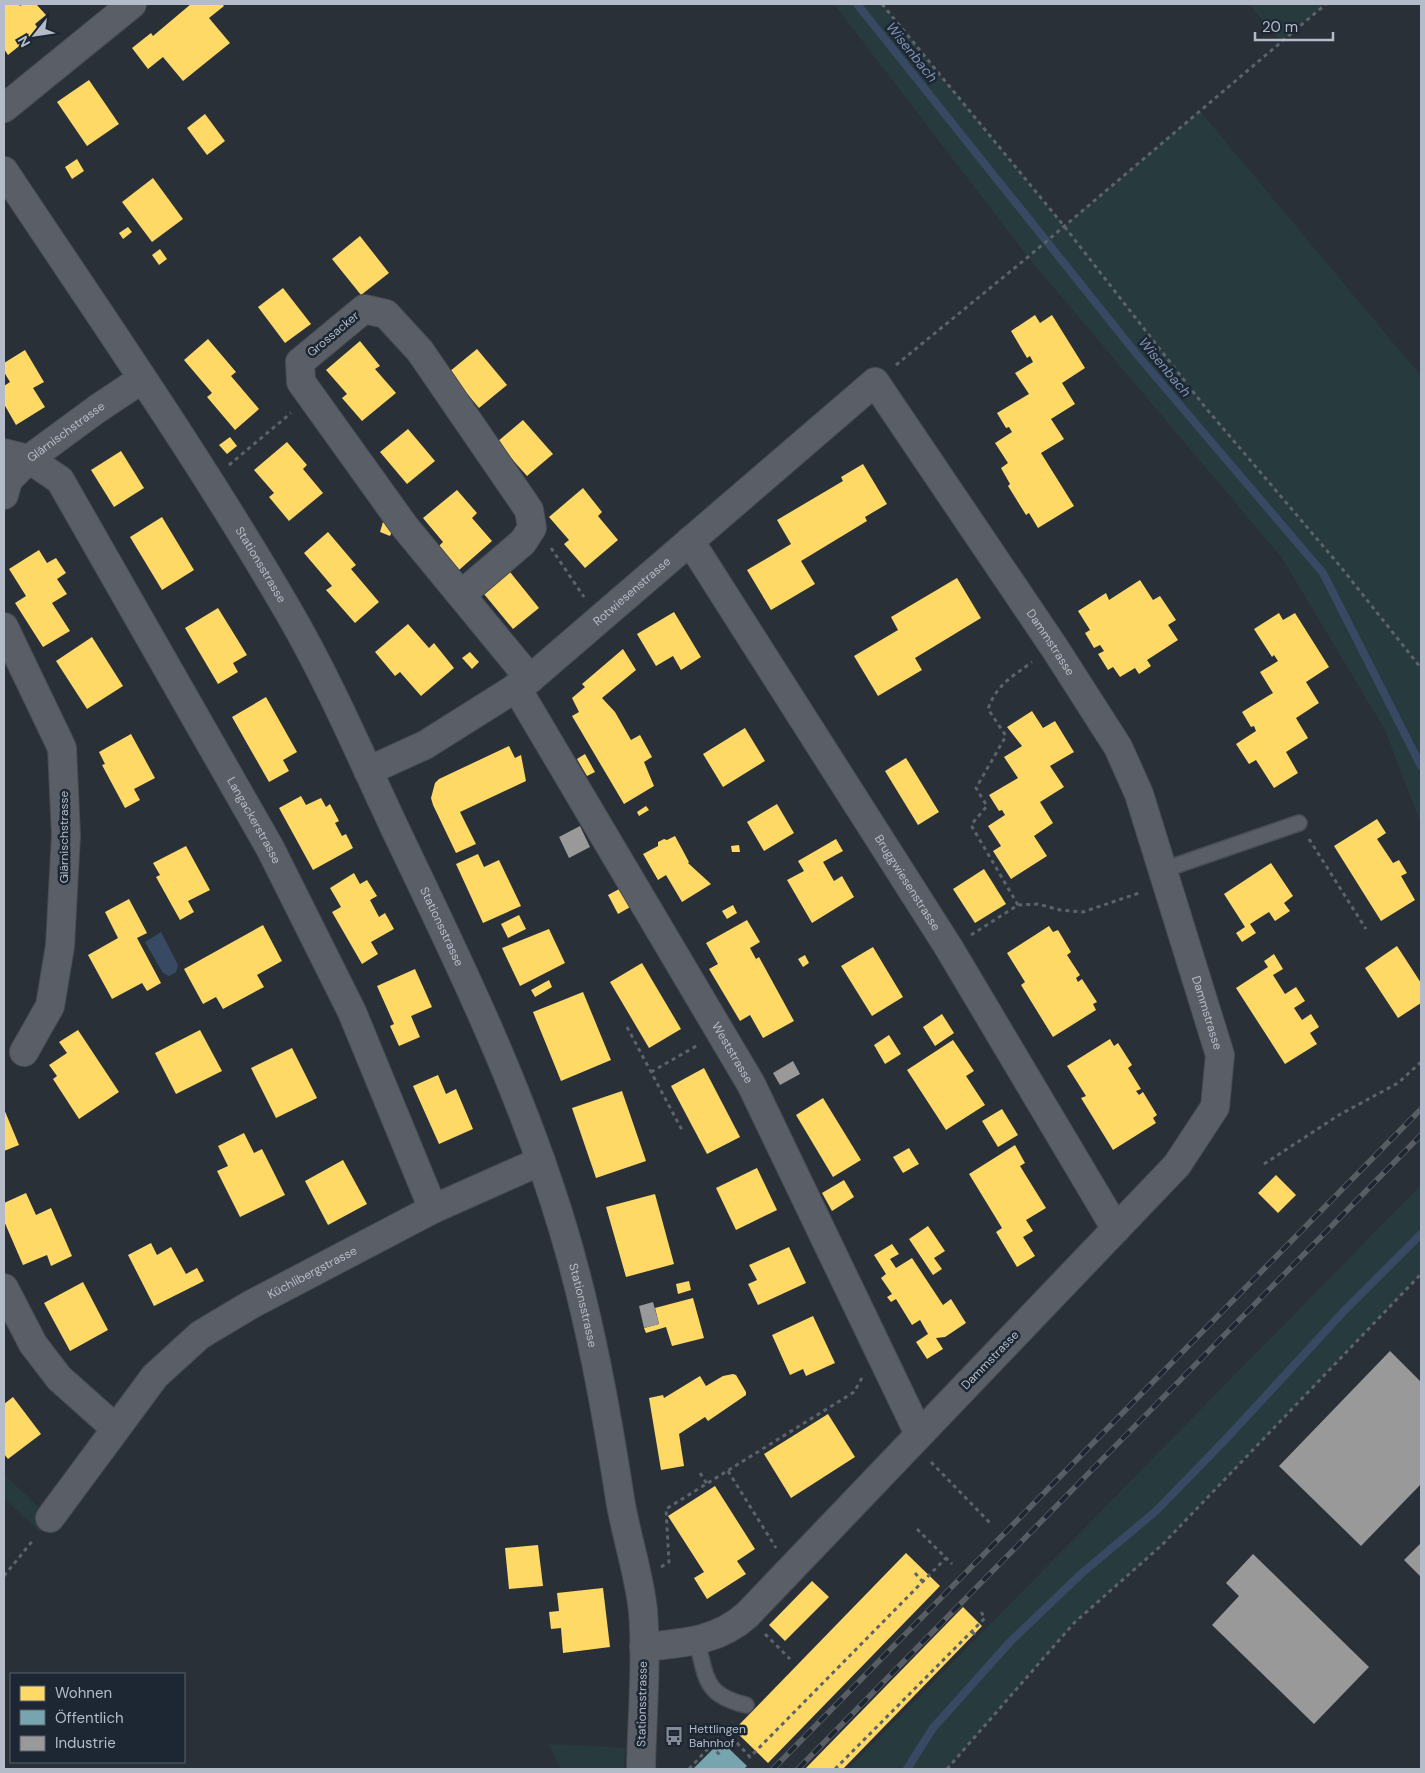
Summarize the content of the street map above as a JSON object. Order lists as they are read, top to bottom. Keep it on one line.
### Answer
{"streets":{"street":["Grossacker","Glärnischstrasse","Stationsstrasse","Rotwiesenstrasse","Dammstrasse","Langackerstrasse","Bruggwiesenstrasse","Weststrasse","Küchlibergstrasse"]},"crossings":[["Grossacker","Rotwiesenstrasse"],["Grossacker","Weststrasse"],["Glärnischstrasse","Stationsstrasse"],["Glärnischstrasse","Langackerstrasse"],["Stationsstrasse","Rotwiesenstrasse"],["Stationsstrasse","Dammstrasse"],["Stationsstrasse","Küchlibergstrasse"],["Rotwiesenstrasse","Dammstrasse"],["Rotwiesenstrasse","Bruggwiesenstrasse"],["Rotwiesenstrasse","Weststrasse"],["Dammstrasse","Bruggwiesenstrasse"],["Dammstrasse","Weststrasse"],["Langackerstrasse","Küchlibergstrasse"]],"water":["Wisenbach"],"places":{"bus stop":["Hettlingen Bahnhof"]},"legend":["Wohnen","Öffentlich","Industrie"],"scale_bar":"20 m","north":"bottom left"}
